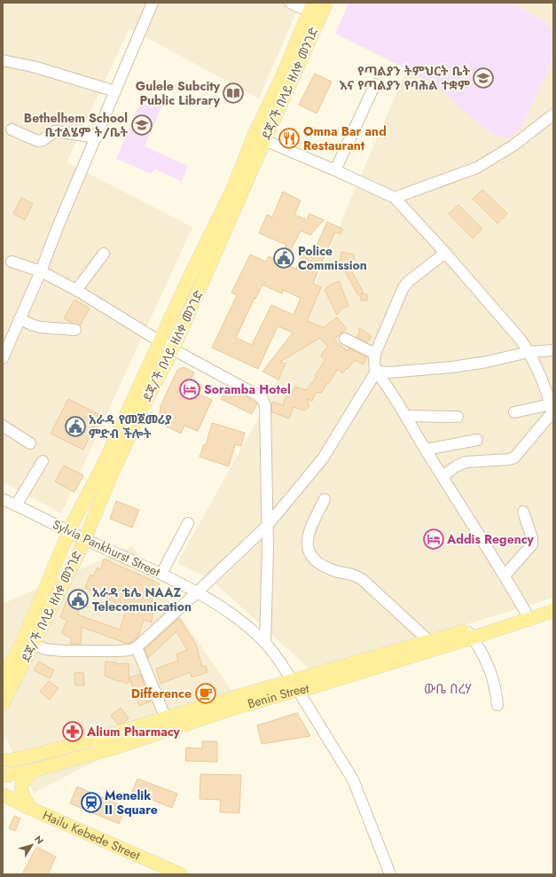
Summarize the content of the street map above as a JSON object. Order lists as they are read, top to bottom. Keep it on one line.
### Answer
{"streets":{"main road":["ደጃ/ች በላይ ዘለቀ መንገድ","Benin Street","Hailu Kebede Street"],"street":["Sylvia Pankhurst Street"]},"crossings":[["ደጃ/ች በላይ ዘለቀ መንገድ","Sylvia Pankhurst Street"],["Sylvia Pankhurst Street","Benin Street"]],"districts":["ውቤ በረሃ"],"places":{"school or university":["የጣልያን ትምህርት ቤት እና የጣልያን የባሕል ተቋም","Bethelhem School ቤተልሄም ት/ቤት"],"library":["Gulele Subcity Public Library"],"restaurant":["Omna Bar and Restaurant"],"public building":["Police Commission","አራዳ የመጀመሪያ ምድብ ችሎት","አራዳ ቴሌ NAAZ Telecomunication"],"hotel":["Soramba Hotel","Addis Regency"],"cafe":["Difference"],"pharmacy":["Alium Pharmacy"],"station":["Menelik II Square"]},"north":"top right"}
